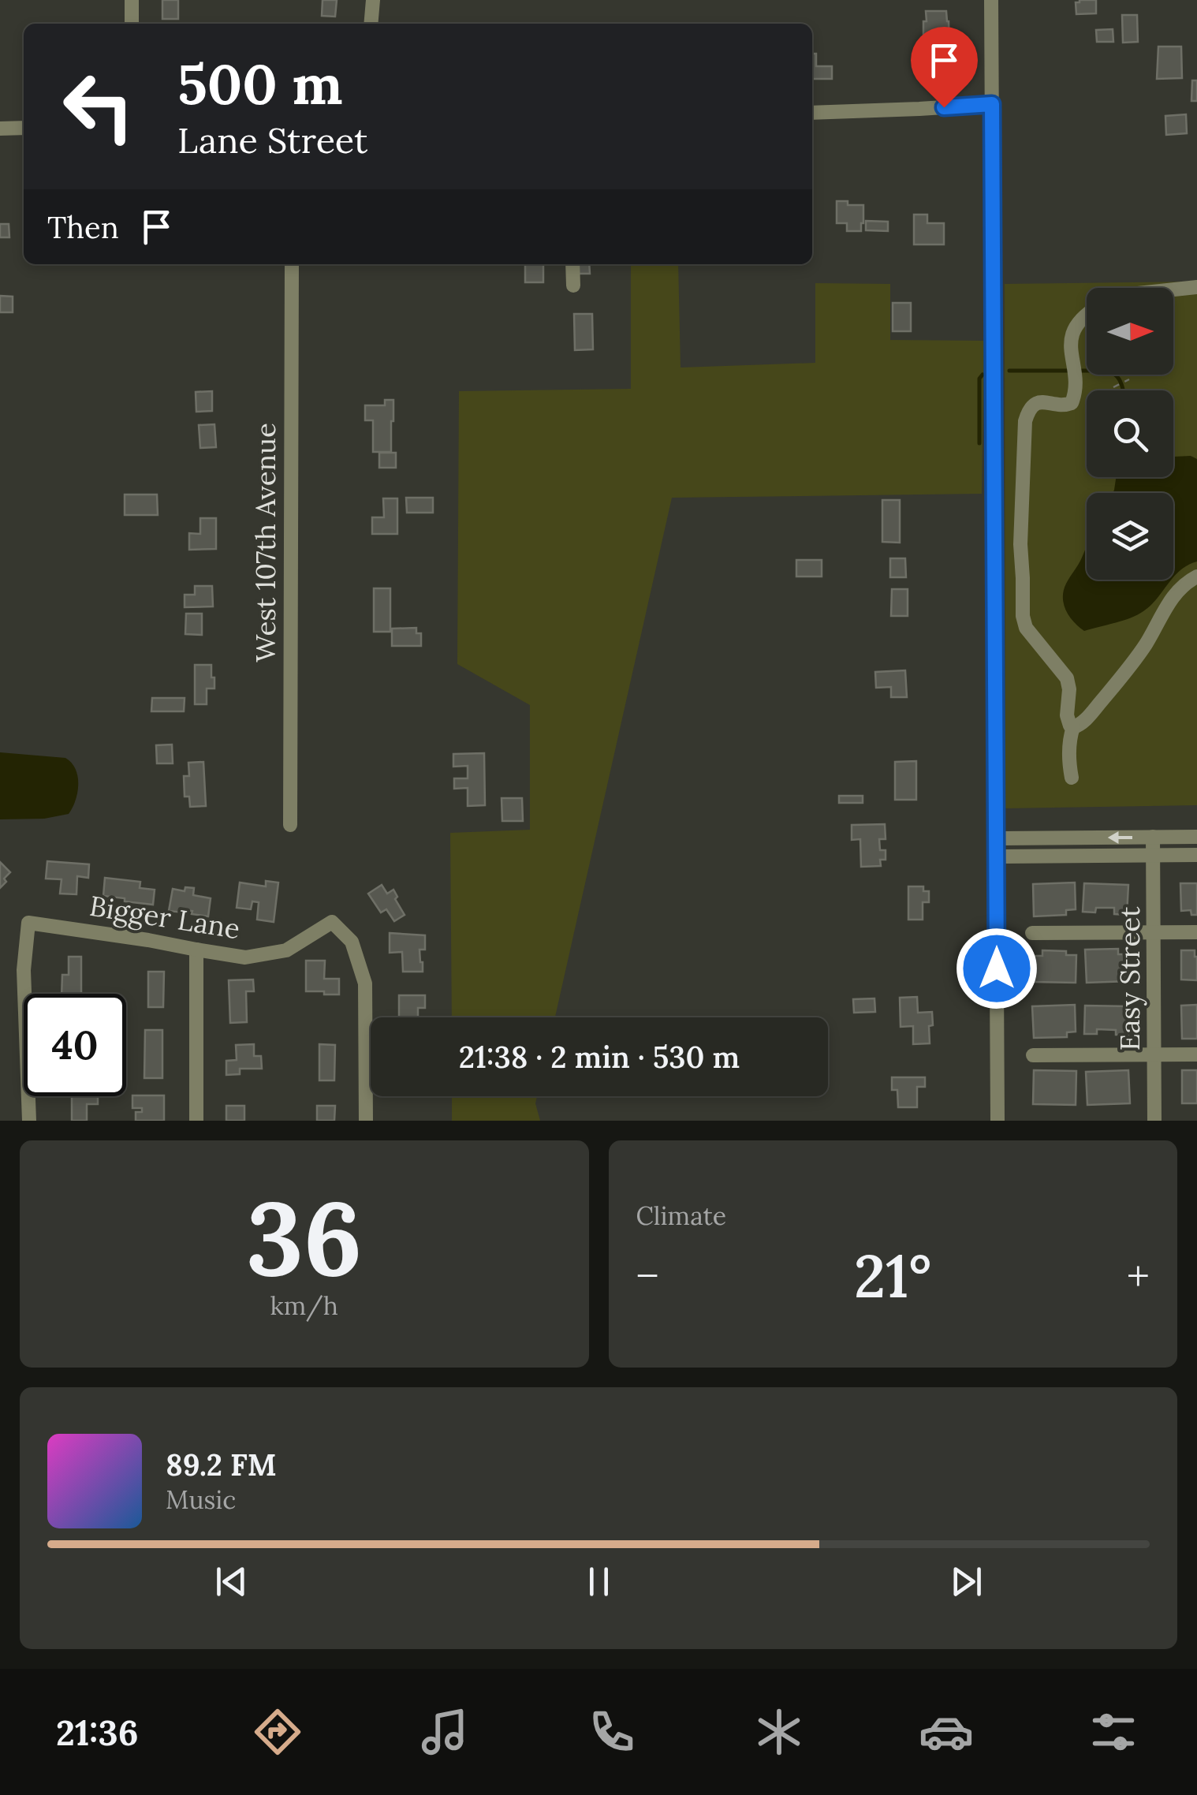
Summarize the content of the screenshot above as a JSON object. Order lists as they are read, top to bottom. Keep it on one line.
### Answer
{"streets":{"street":["West 107th Avenue","Bigger Lane","Easy Street"]},"north":"right","page":{"turn":["500 m","Lane Street"],"then":"Then","limit":"40","trip":"21:38 · 2 min · 530 m","tile":[["36","km/h"],"Climate"],"heat":["−","21°","+"],"song":["89.2 FM","Music"],"tabs":"21:36"}}
